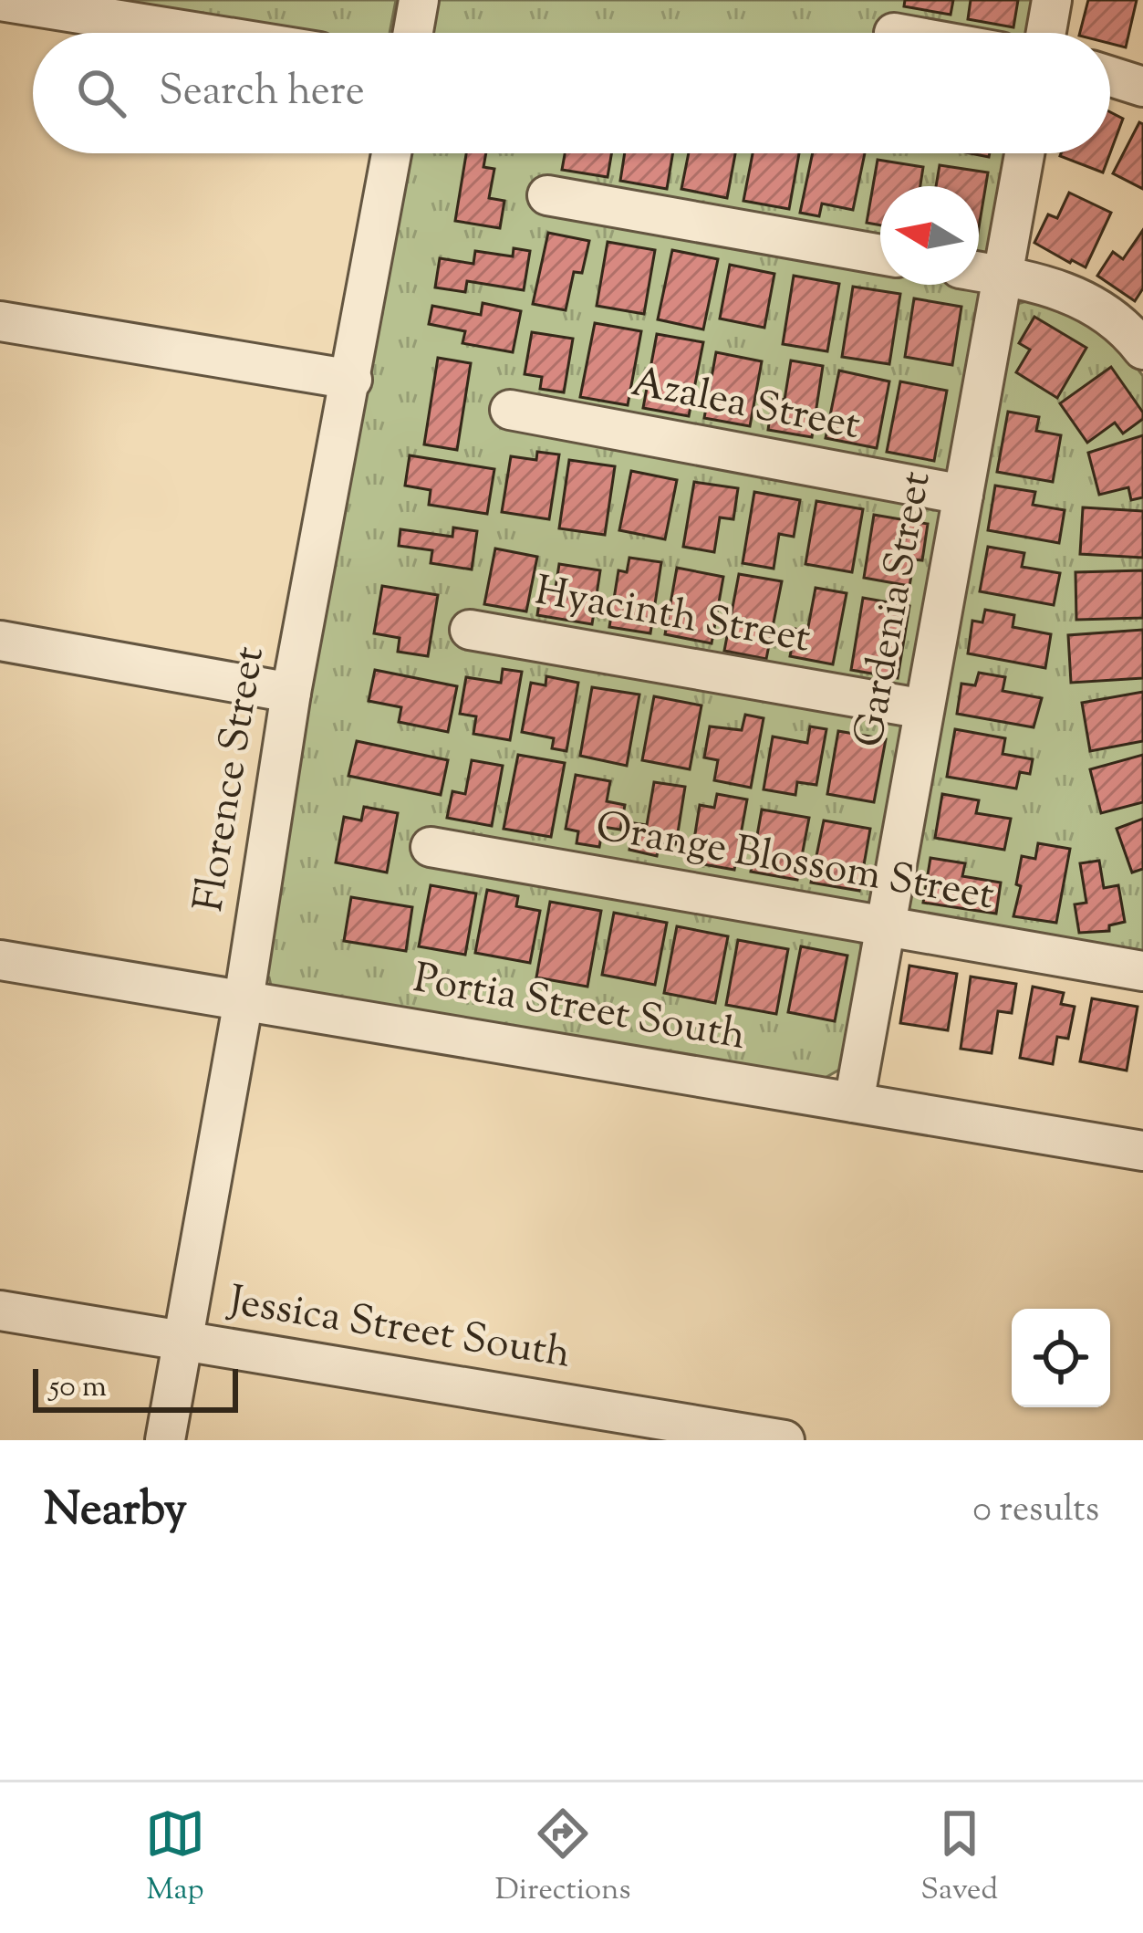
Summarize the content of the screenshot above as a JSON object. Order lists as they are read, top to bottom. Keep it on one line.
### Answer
{"streets":{"street":["Azalea Street","Gardenia Street","Hyacinth Street","Florence Street","Orange Blossom Street","Portia Street South","Jessica Street South"]},"crossings":[["Azalea Street","Gardenia Street"],["Gardenia Street","Hyacinth Street"],["Gardenia Street","Orange Blossom Street"],["Gardenia Street","Portia Street South"],["Florence Street","Portia Street South"],["Florence Street","Jessica Street South"]],"scale_bar":"50 m","north":"left","page":{"search":"Search here","scale":"50 m","heading":["Nearby","0 results"],"nav":["Map","Directions","Saved"]}}
